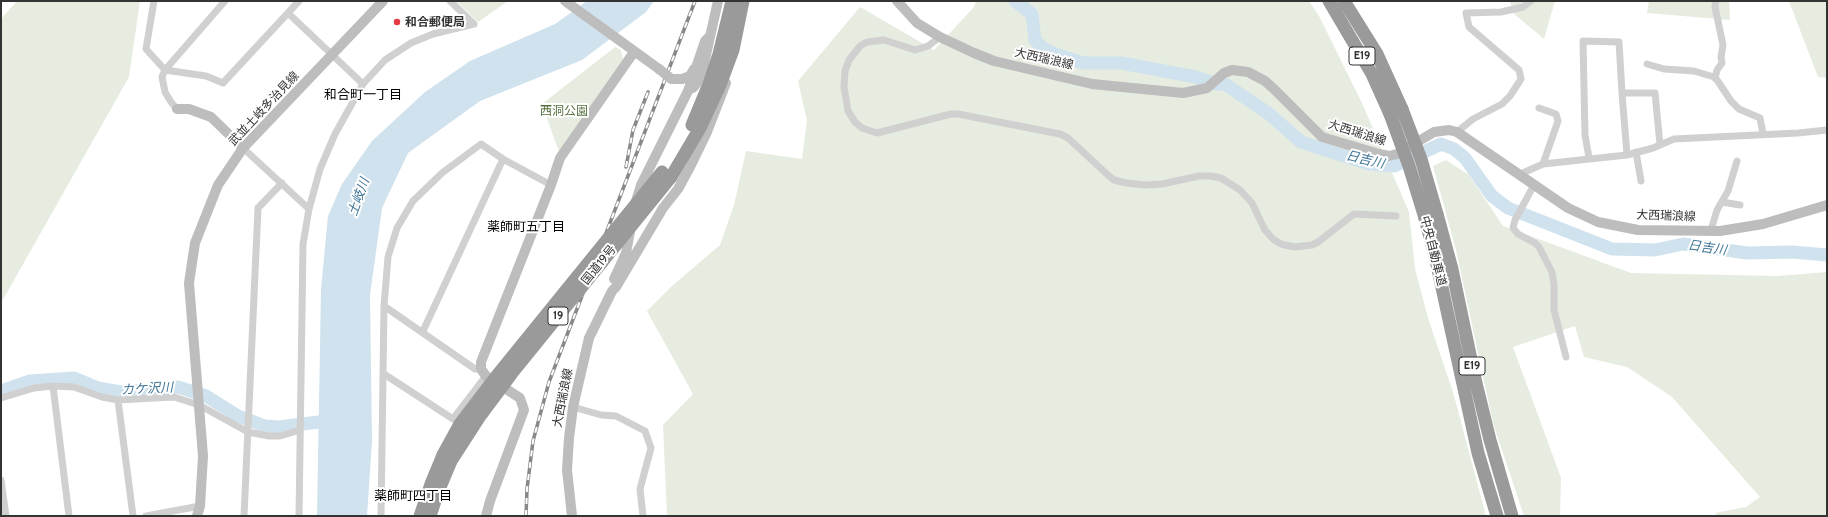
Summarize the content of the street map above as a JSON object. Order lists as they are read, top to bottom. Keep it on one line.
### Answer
{"streets":{"highway":["E19","中央自動車道","国道19号","19"],"main road":["大西瑞浪線","武並土岐多治見線"]},"districts":["和合町一丁目","薬師町五丁目","薬師町四丁目"],"water":["日吉川","土岐川","カケ沢川"],"parks":["西洞公園"],"places":["和合郵便局"]}
